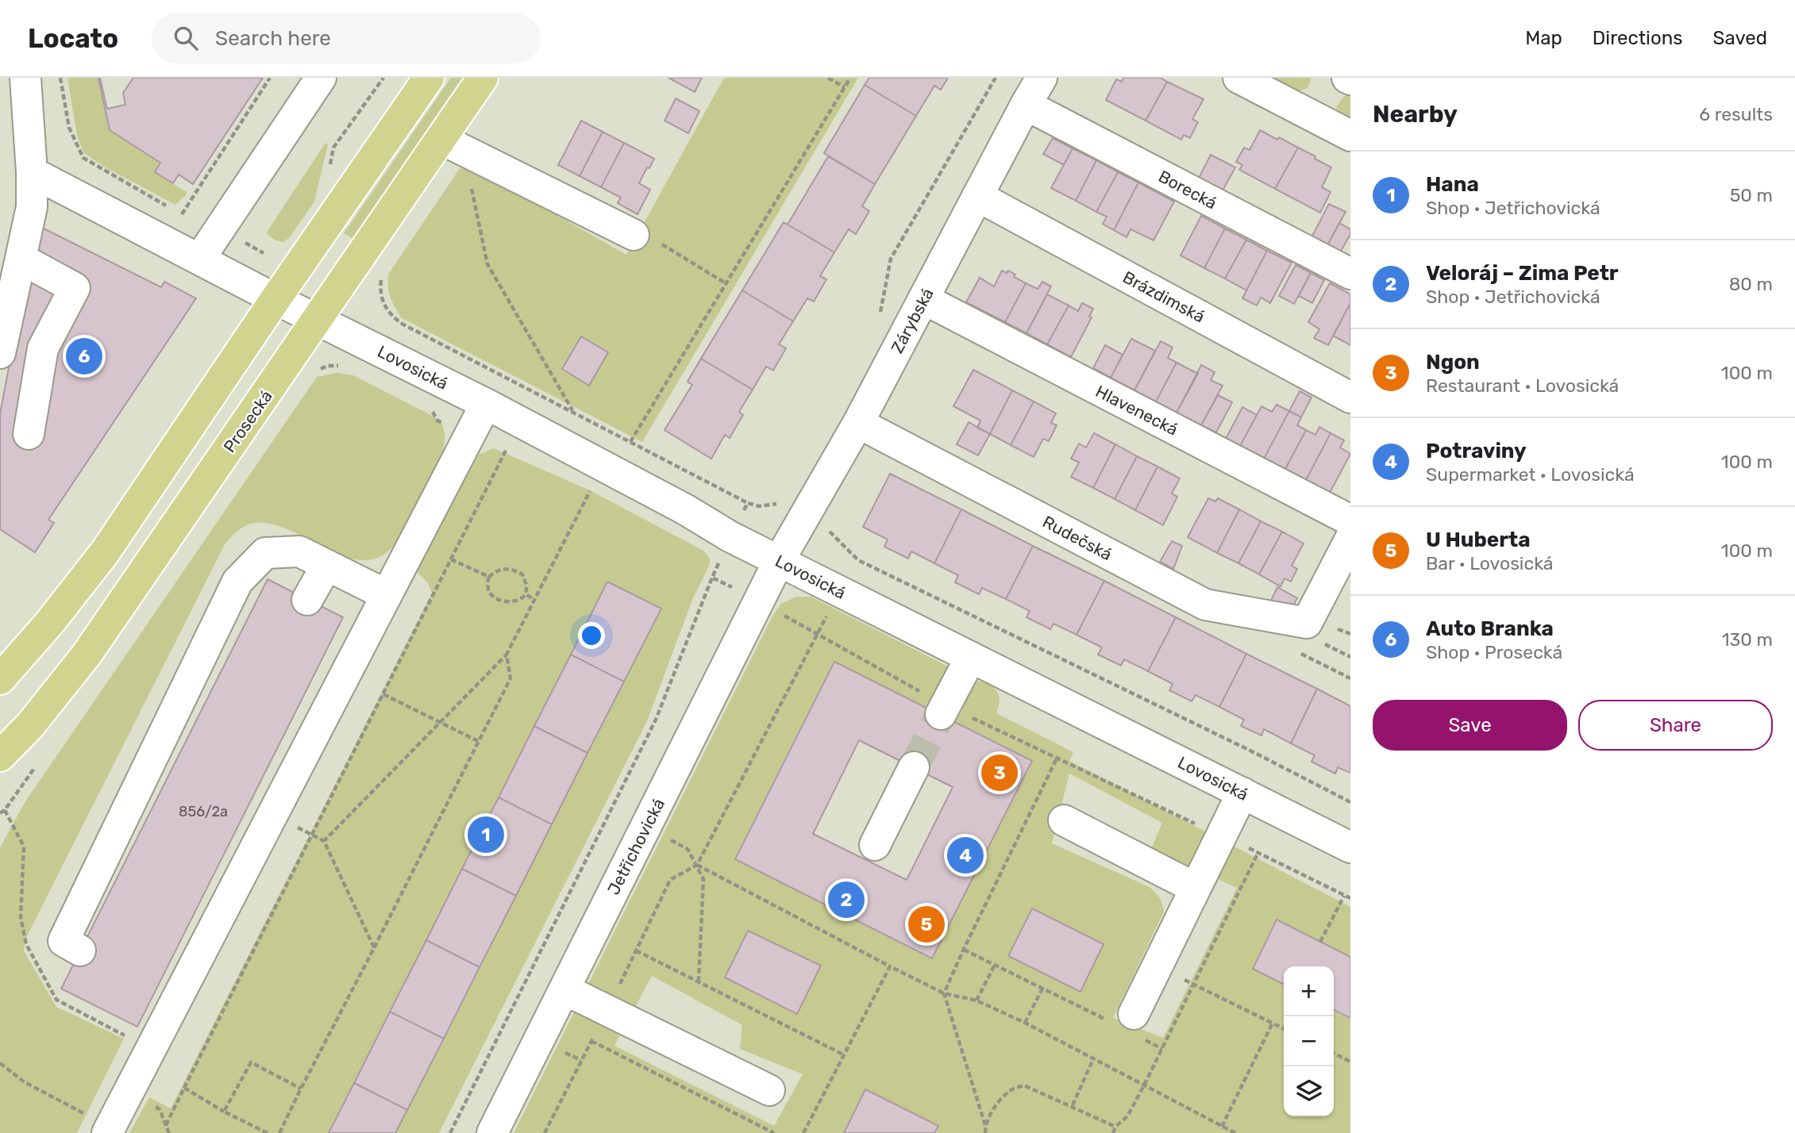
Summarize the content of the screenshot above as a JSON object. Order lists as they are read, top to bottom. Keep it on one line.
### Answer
{"streets":{"main road":["Prosecká"],"street":["Borecká","Brázdimská","Zárybská","Lovosická","Hlavenecká","Rudečská","Jetřichovická"]},"crossings":[["Borecká","Zárybská"],["Brázdimská","Zárybská"],["Zárybská","Lovosická"],["Zárybská","Hlavenecká"],["Zárybská","Rudečská"],["Zárybská","Jetřichovická"],["Lovosická","Prosecká"],["Lovosická","Jetřichovická"]],"house_numbers":["856/2a"],"page":{"header":"Locato","search":"Search here","nav":["Map","Directions","Saved"],"heading":["Nearby","6 results"],"list":[{"mark":"1","name":"Hana","note":"Shop · Jetřichovická","value":"50 m"},{"mark":"2","name":"Veloráj – Zima Petr","note":"Shop · Jetřichovická","value":"80 m"},{"mark":"3","name":"Ngon","note":"Restaurant · Lovosická","value":"100 m"},{"mark":"4","name":"Potraviny","note":"Supermarket · Lovosická","value":"100 m"},{"mark":"5","name":"U Huberta","note":"Bar · Lovosická","value":"100 m"},{"mark":"6","name":"Auto Branka","note":"Shop · Prosecká","value":"130 m"}],"pins":["6","3","1","4","2","5"],"buttons":["Save","Share"],"map_buttons":["+","−"]}}
